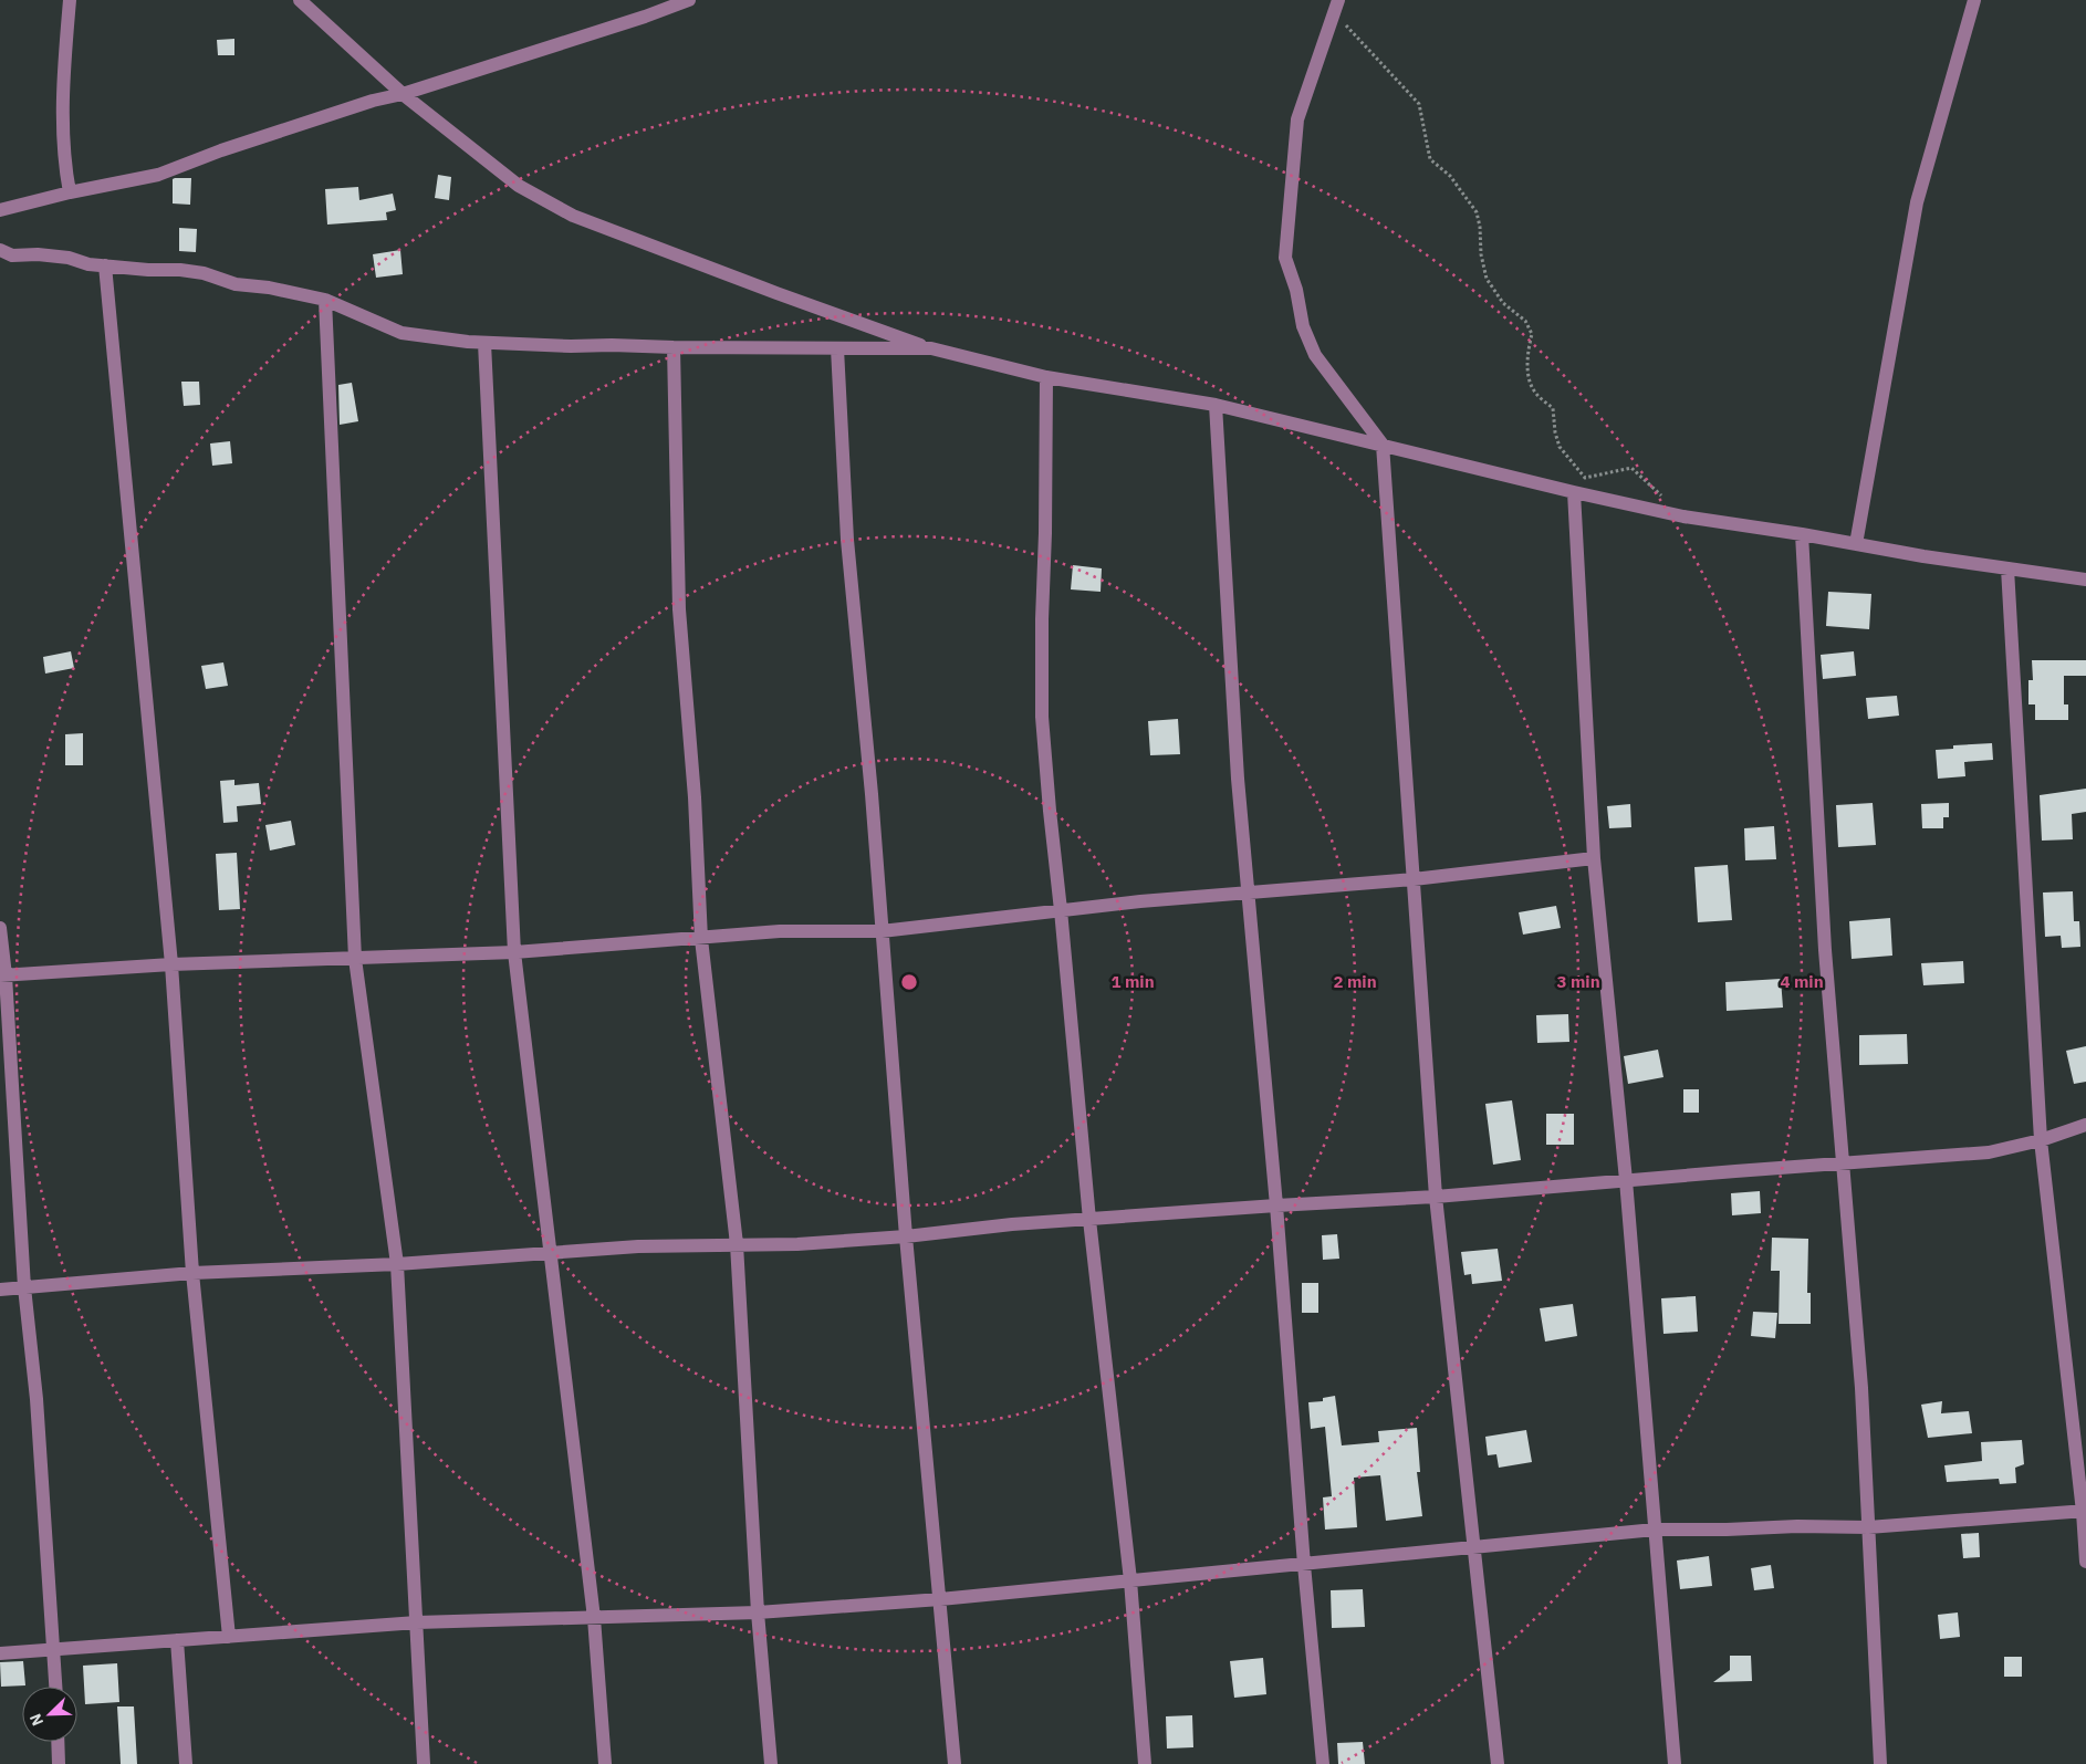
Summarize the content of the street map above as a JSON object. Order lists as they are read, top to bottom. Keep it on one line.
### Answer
{"north":"bottom left","rings":["1 min","2 min","3 min","4 min"]}
